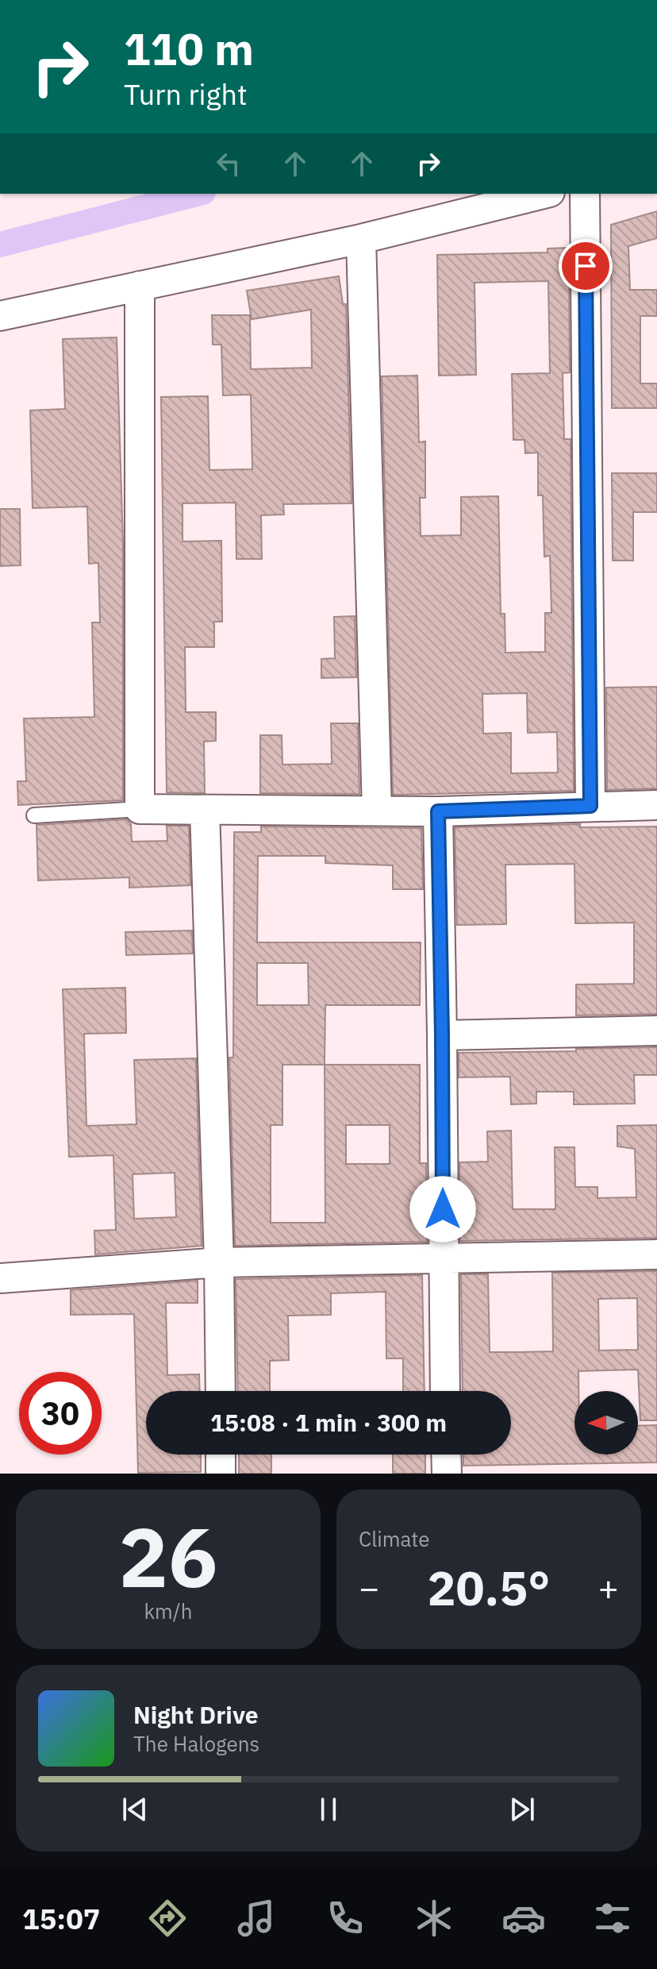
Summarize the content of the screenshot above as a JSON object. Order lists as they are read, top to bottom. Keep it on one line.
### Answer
{"north":"left","page":{"turn":["110 m","Turn right"],"limit":"30","trip":"15:08 · 1 min · 300 m","tile":[["26","km/h"],"Climate"],"heat":["−","20.5°","+"],"song":["Night Drive","The Halogens"],"tabs":"15:07"}}
